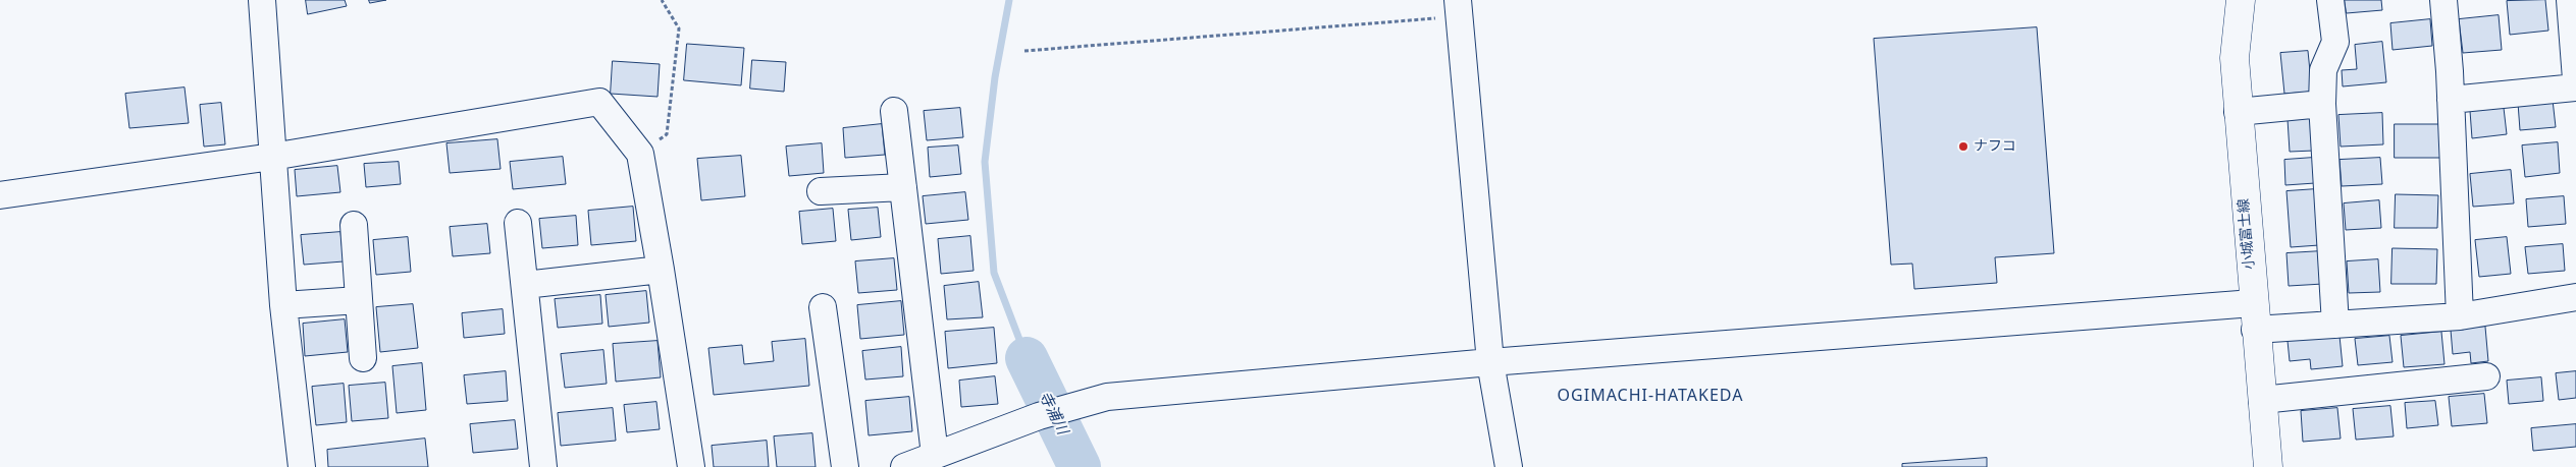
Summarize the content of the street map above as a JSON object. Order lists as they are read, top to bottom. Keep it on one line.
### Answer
{"streets":{"main road":["小城富士線"]},"districts":["OGIMACHI-HATAKEDA"],"water":["寺浦川"],"places":["ナフコ"]}
